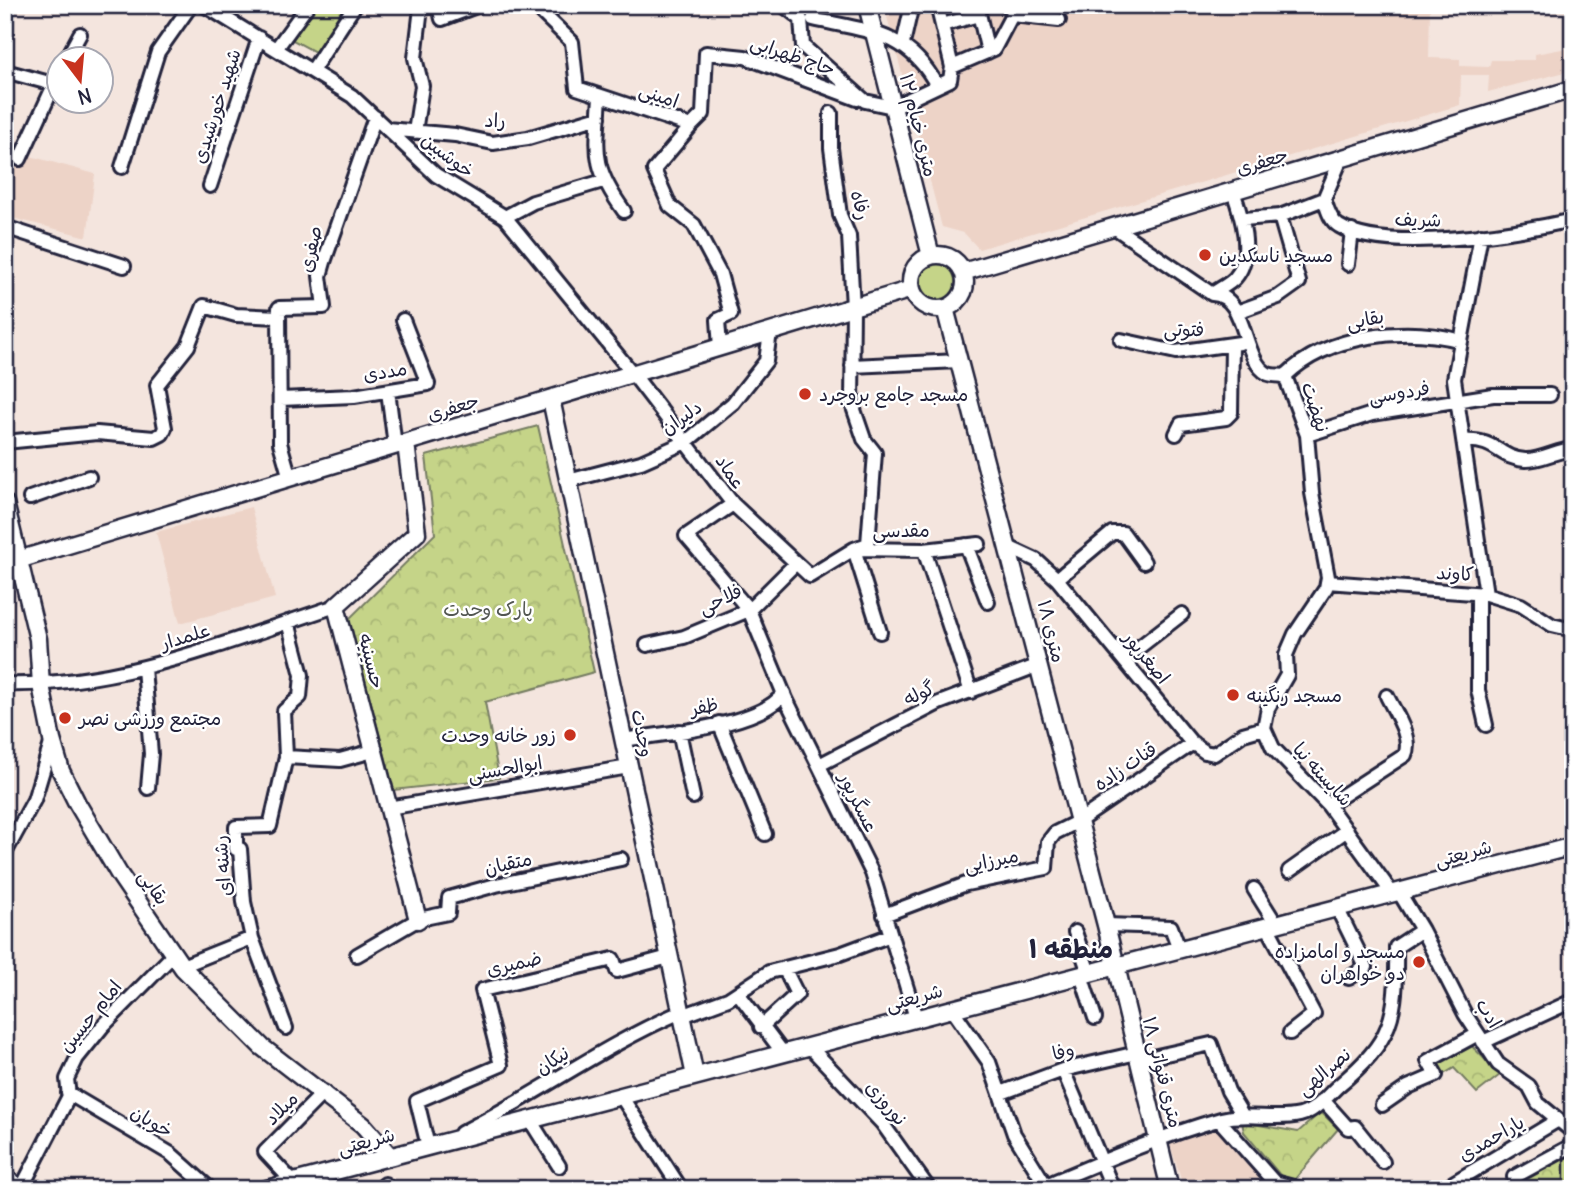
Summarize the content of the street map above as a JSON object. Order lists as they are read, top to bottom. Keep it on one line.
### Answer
{"streets":{"street":["حاج ظهرابی","امینی","شهید خورشیدی","راد","۱۲ متری خیام","خوشبین","جعفری","رفاه","شریف","صفری","بقایی","فتوتی","مددی","فردوسی","نهضت","دلیران","عماد","مقدسی","کاوند","فلاحی","۱۸ متری","علمدار","اصغرپور","حسینیه","گوله","ظفر","وحدت","قنات زاده","ابوالحسنی","شایسته نیا","عسگرپور","شریعتی","میرزایی","متقیان","رشنه ای","ضمیری","ادب","امام حسین","وفا","نیکان","نصرالهی","۱۸ متری قنواتی","نوروزی","میلاد","خوبان","یاراحمدی"]},"crossings":[["حاج ظهرابی","امینی"],["امینی","جعفری"],["شهید خورشیدی","خوشبین"],["راد","خوشبین"],["۱۲ متری خیام","جعفری"],["۱۲ متری خیام","۱۸ متری"],["خوشبین","جعفری"],["خوشبین","صفری"],["خوشبین","عماد"],["جعفری","رفاه"],["جعفری","بقایی"],["جعفری","دلیران"],["جعفری","عماد"],["جعفری","۱۸ متری"],["جعفری","وحدت"],["رفاه","مقدسی"],["بقایی","نهضت"],["بقایی","علمدار"],["بقایی","شریعتی"],["بقایی","امام حسین"],["بقایی","میلاد"],["فتوتی","نهضت"],["فردوسی","نهضت"],["نهضت","کاوند"],["دلیران","عماد"],["دلیران","وحدت"],["عماد","فلاحی"],["عماد","عسگرپور"],["مقدسی","فلاحی"],["فلاحی","عسگرپور"],["۱۸ متری","اصغرپور"],["۱۸ متری","گوله"],["۱۸ متری","قنات زاده"],["۱۸ متری","شریعتی"],["۱۸ متری","میرزایی"],["۱۸ متری","۱۸ متری قنواتی"],["علمدار","حسینیه"],["علمدار","رشنه ای"],["اصغرپور","قنات زاده"],["حسینیه","ابوالحسنی"],["حسینیه","متقیان"],["گوله","عسگرپور"],["ظفر","وحدت"],["ظفر","عسگرپور"],["وحدت","ابوالحسنی"],["وحدت","شریعتی"],["وحدت","ضمیری"],["وحدت","نیکان"],["قنات زاده","میرزایی"],["شایسته نیا","شریعتی"],["شایسته نیا","ادب"],["عسگرپور","شریعتی"],["عسگرپور","میرزایی"],["عسگرپور","نیکان"],["شریعتی","ضمیری"],["شریعتی","ادب"],["شریعتی","نیکان"],["شریعتی","۱۸ متری قنواتی"],["شریعتی","نوروزی"],["شریعتی","میلاد"],["ادب","نصرالهی"],["ادب","یاراحمدی"],["امام حسین","خوبان"],["وفا","نصرالهی"],["وفا","۱۸ متری قنواتی"],["نصرالهی","۱۸ متری قنواتی"]],"districts":["منطقه ۱"],"parks":["پارک وحدت"],"places":["مسجد ناسکدین","مسجد جامع بروجرد","مسجد رنگینه","مجتمع ورزشی نصر","زور خانه وحدت","مسجد و امامزاده دو خواهران"],"north":"bottom"}
